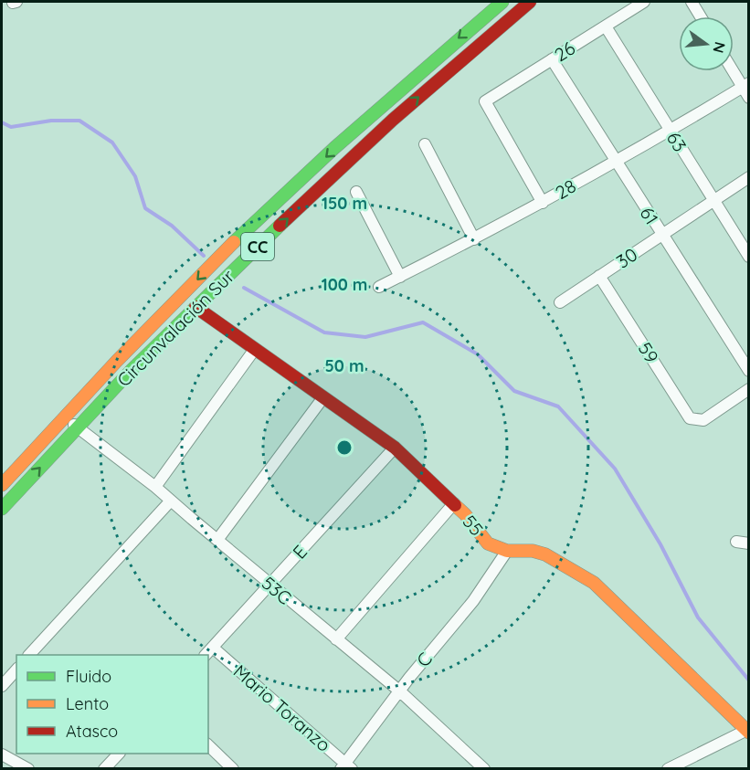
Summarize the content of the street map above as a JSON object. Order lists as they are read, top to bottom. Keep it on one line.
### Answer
{"streets":{"main road":["CC","Circunvalación Sur","55"],"street":["26","63","28","61","30","59","E","53C","C","Mario Toranzo"]},"crossings":[["26","63"],["26","28"],["26","61"],["63","28"],["63","30"],["28","61"],["61","30"],["30","59"],["Circunvalación Sur","55"],["Circunvalación Sur","53C"],["55","E"],["55","C"],["E","53C"],["E","Mario Toranzo"],["53C","C"],["C","Mario Toranzo"]],"legend":["Fluido","Lento","Atasco"],"north":"right","rings":["150 m","100 m","50 m"]}
